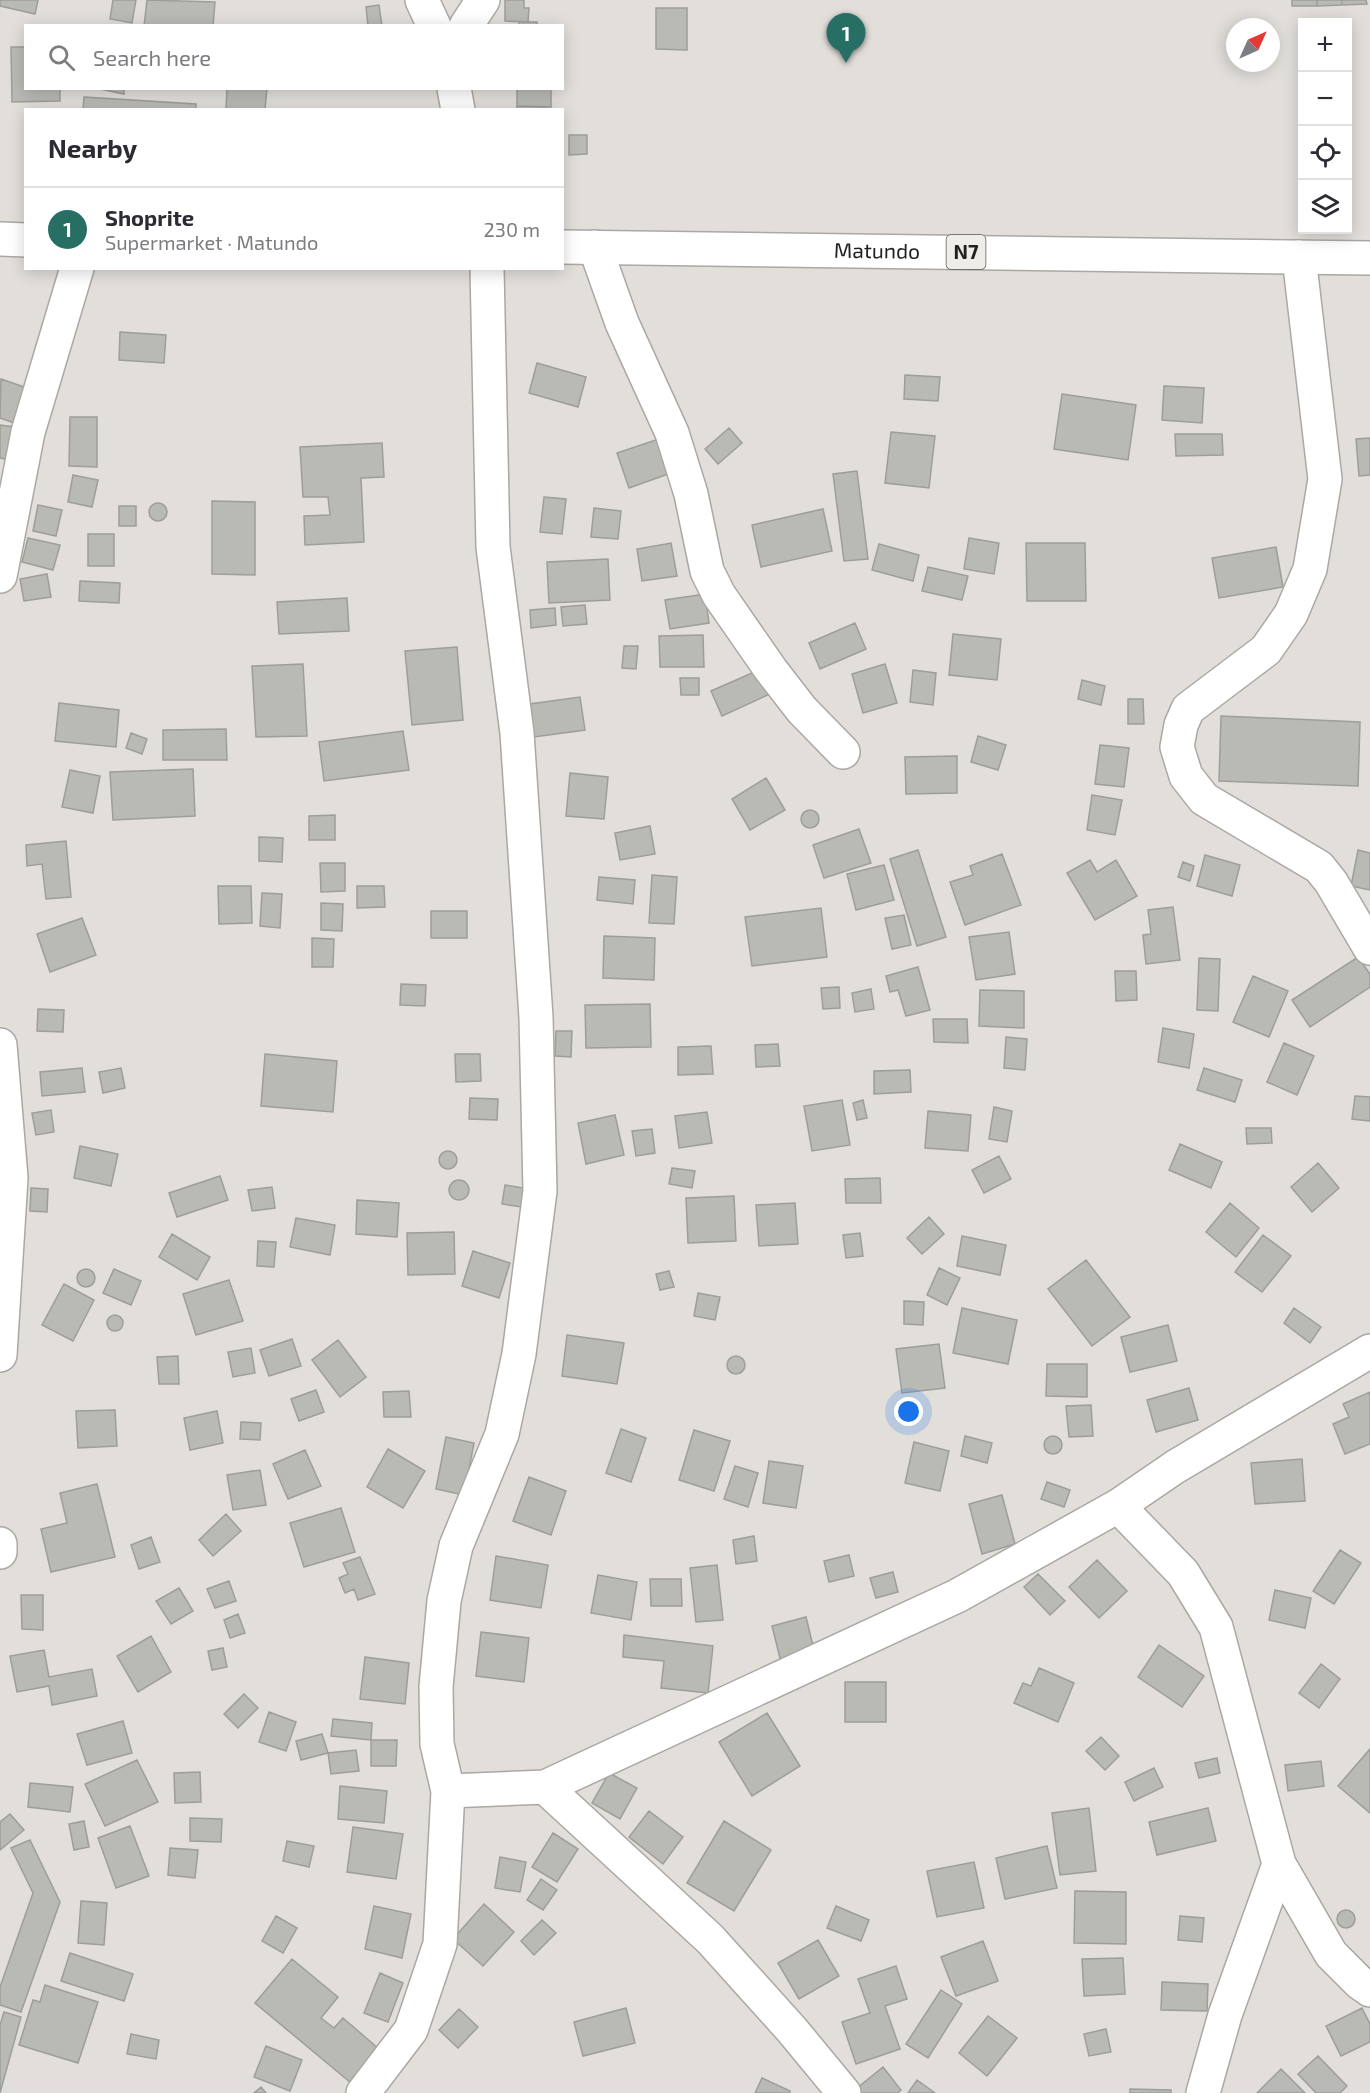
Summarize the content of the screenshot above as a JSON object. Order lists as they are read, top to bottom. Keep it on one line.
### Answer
{"streets":{"street":["Matundo","N7"]},"north":"top right","page":{"pins":"1","map_buttons":["+","−"],"search":"Search here","heading":"Nearby","list":[{"mark":"1","name":"Shoprite","note":"Supermarket · Matundo","value":"230 m"}]}}
